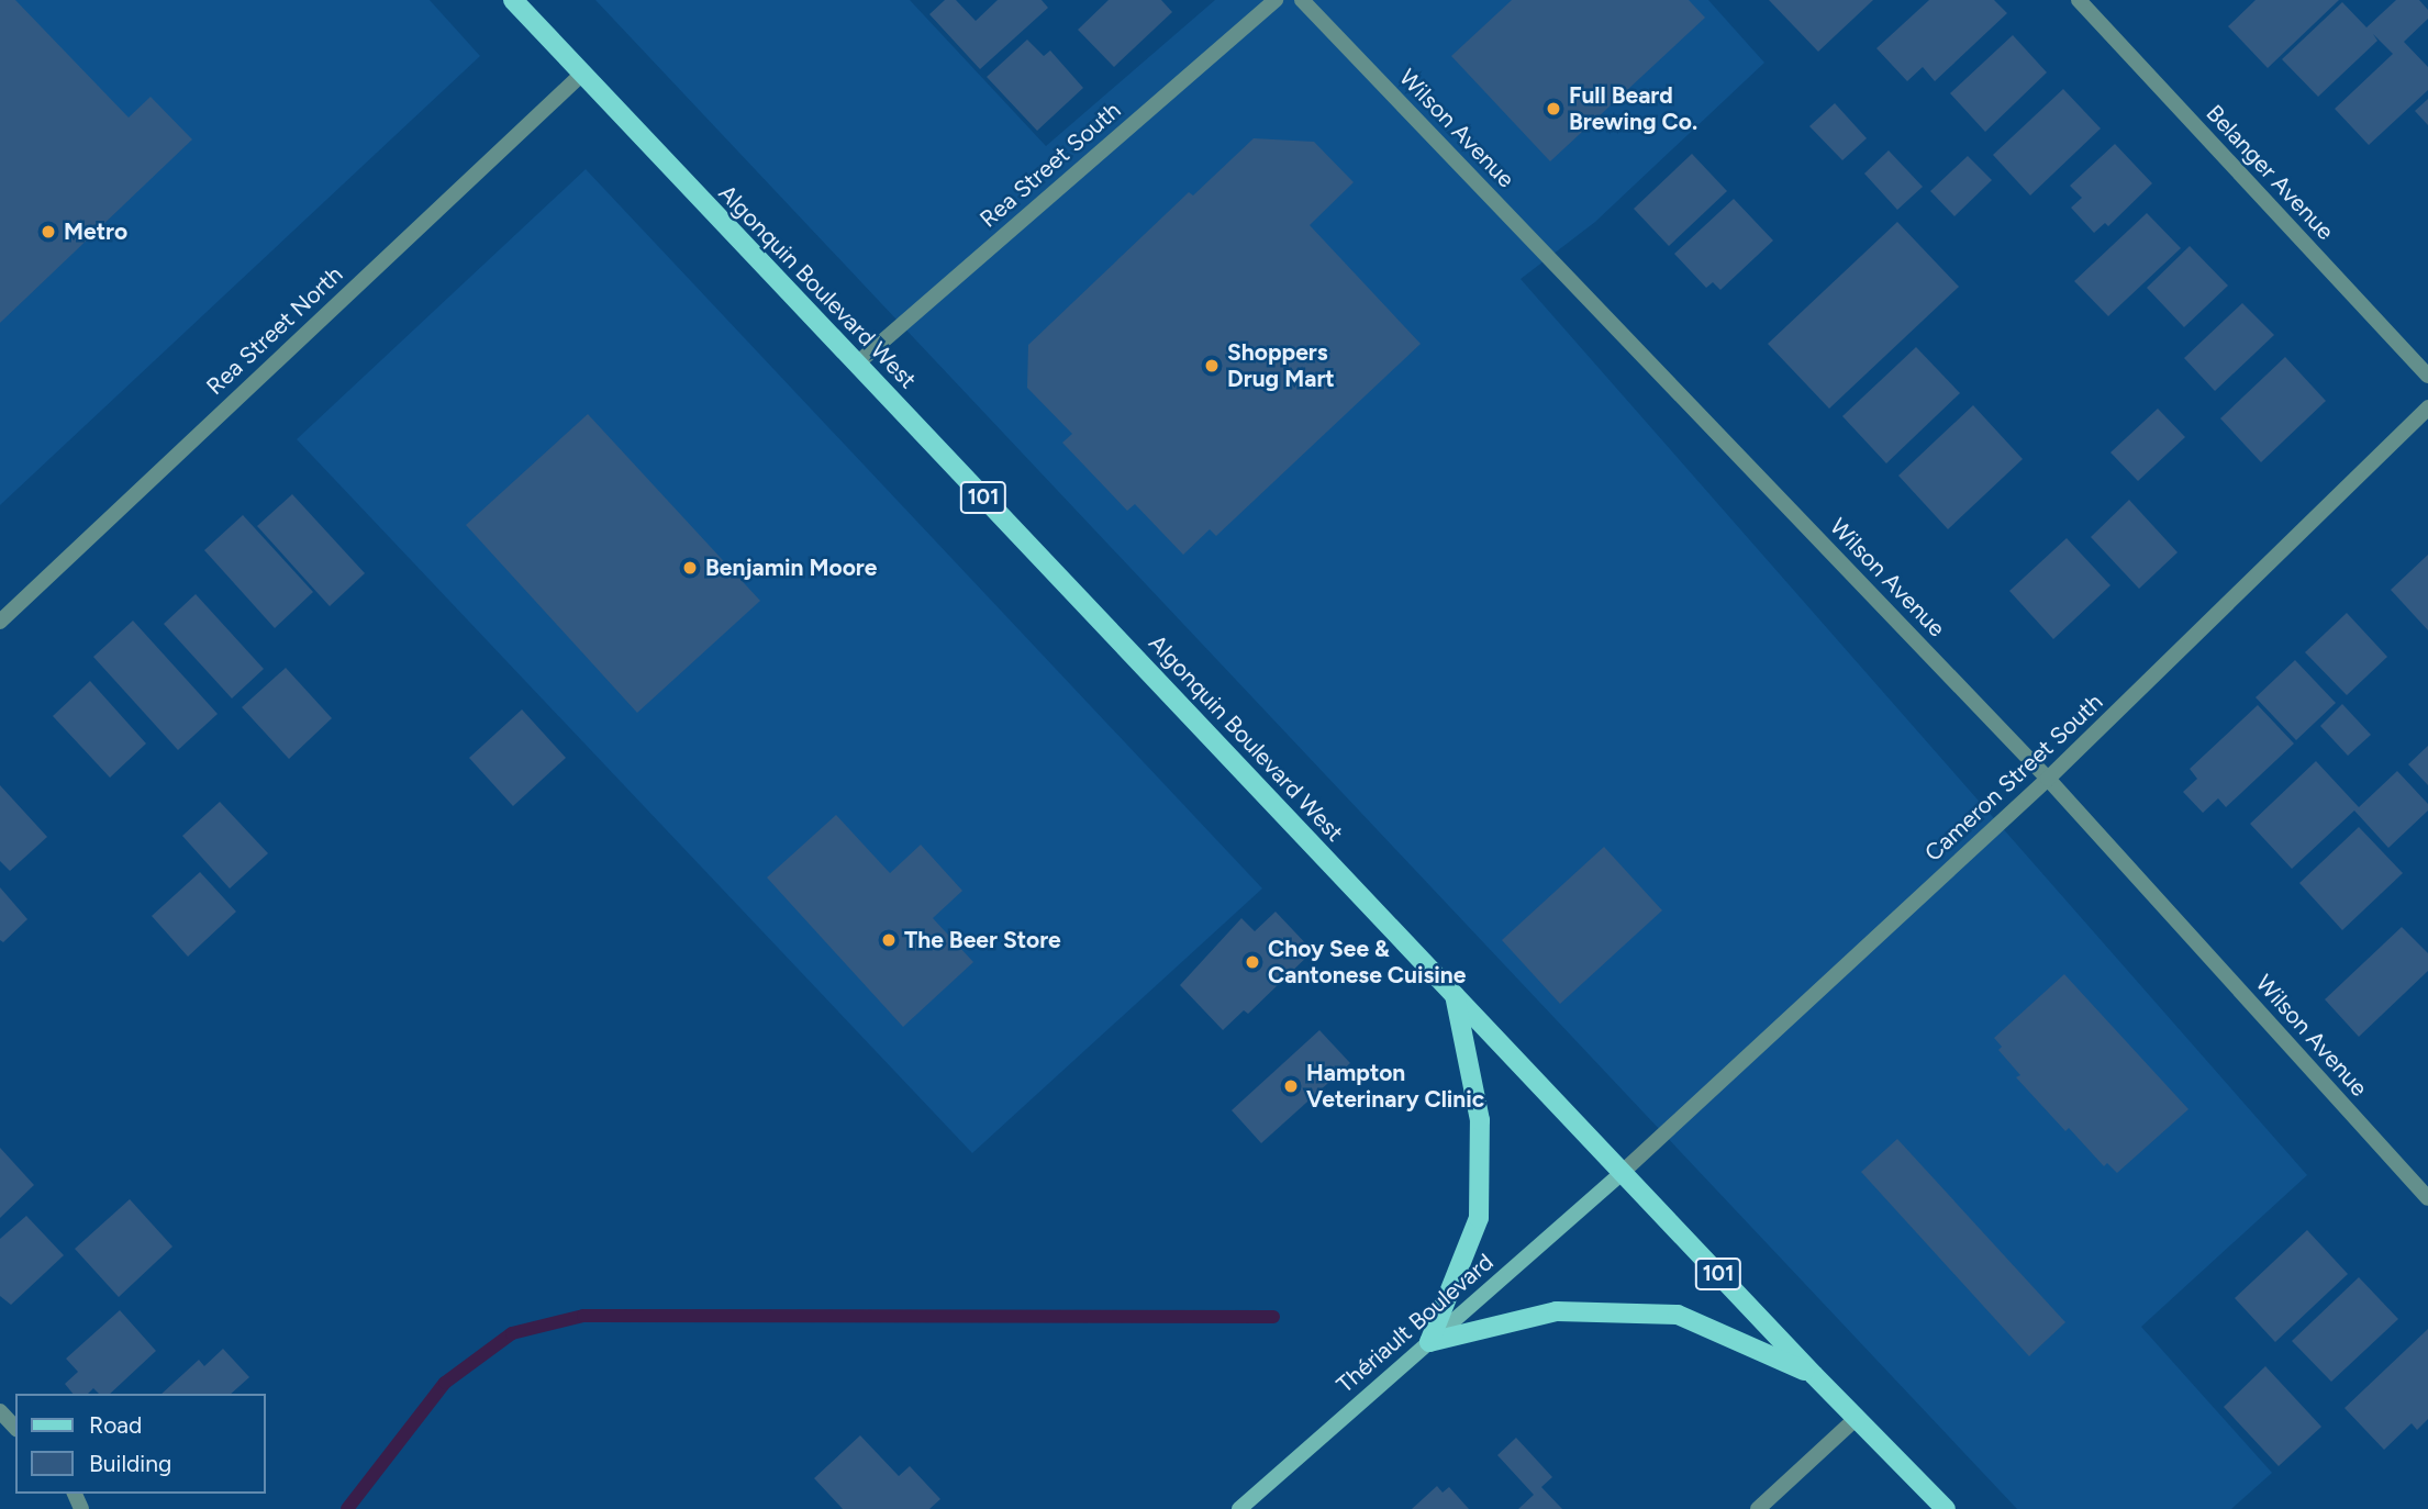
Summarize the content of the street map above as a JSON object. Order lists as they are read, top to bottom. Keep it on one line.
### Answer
{"streets":{"main road":["Algonquin Boulevard West","101","Thériault Boulevard"],"street":["Wilson Avenue","Rea Street South","Belanger Avenue","Rea Street North","Cameron Street South"]},"crossings":[["Wilson Avenue","Cameron Street South"],["Rea Street South","Algonquin Boulevard West"],["Algonquin Boulevard West","Rea Street North"],["Algonquin Boulevard West","Cameron Street South"],["Algonquin Boulevard West","Thériault Boulevard"],["Cameron Street South","Thériault Boulevard"]],"places":["Full Beard Brewing Co.","Metro","Shoppers Drug Mart","Benjamin Moore","The Beer Store","Choy See & Cantonese Cuisine","Hampton Veterinary Clinic"],"legend":["Road","Building"]}
